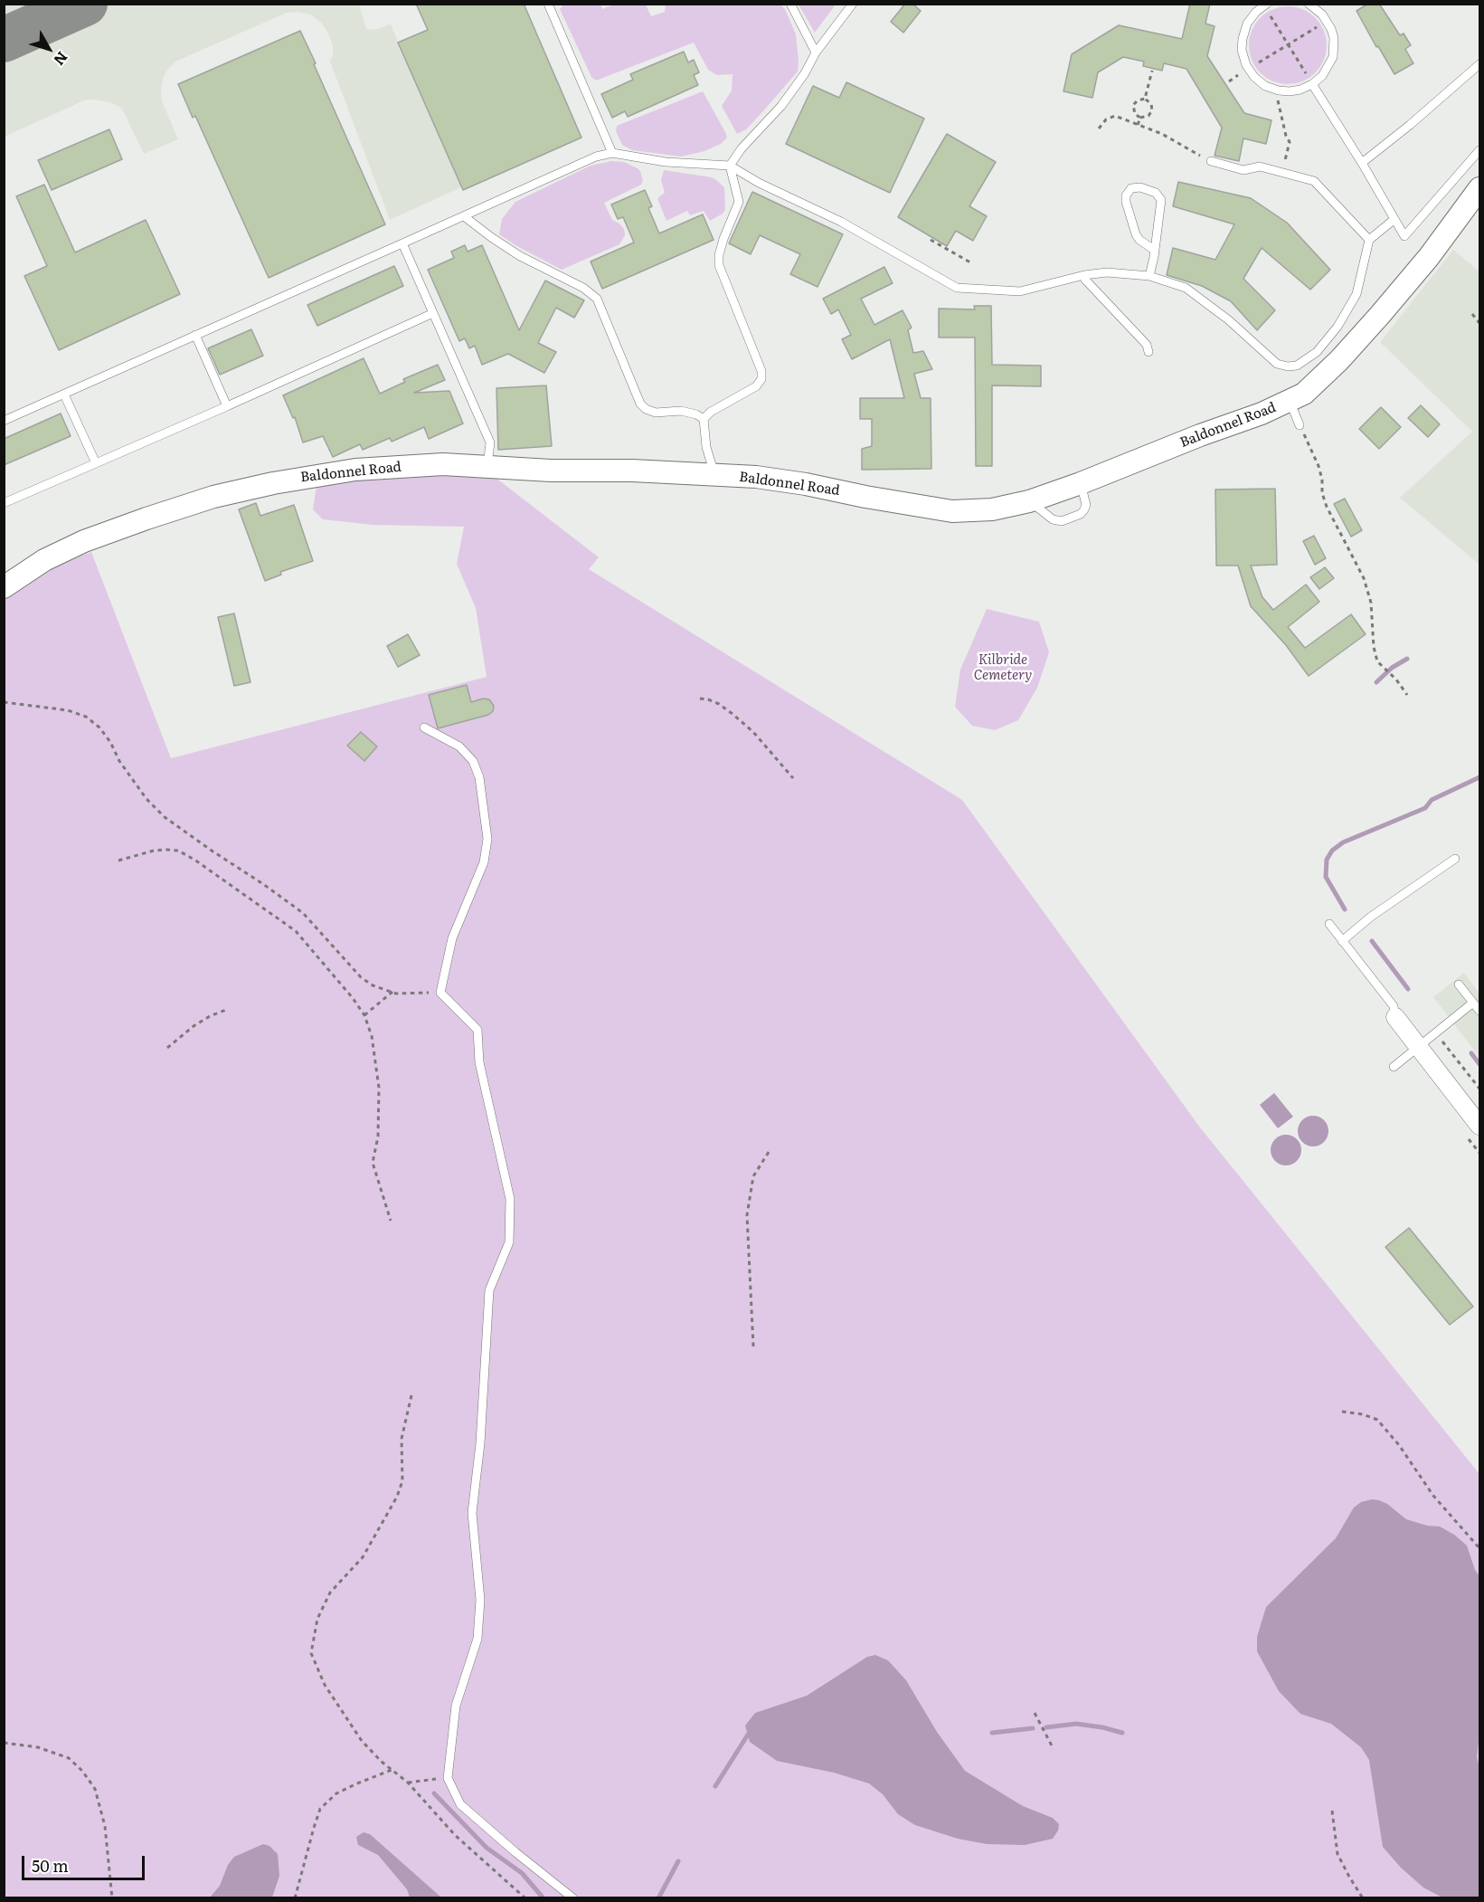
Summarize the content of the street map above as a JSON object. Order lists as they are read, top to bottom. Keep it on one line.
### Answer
{"streets":{"street":["Baldonnel Road"]},"parks":["Kilbride Cemetery"],"scale_bar":"50 m","north":"bottom right"}
